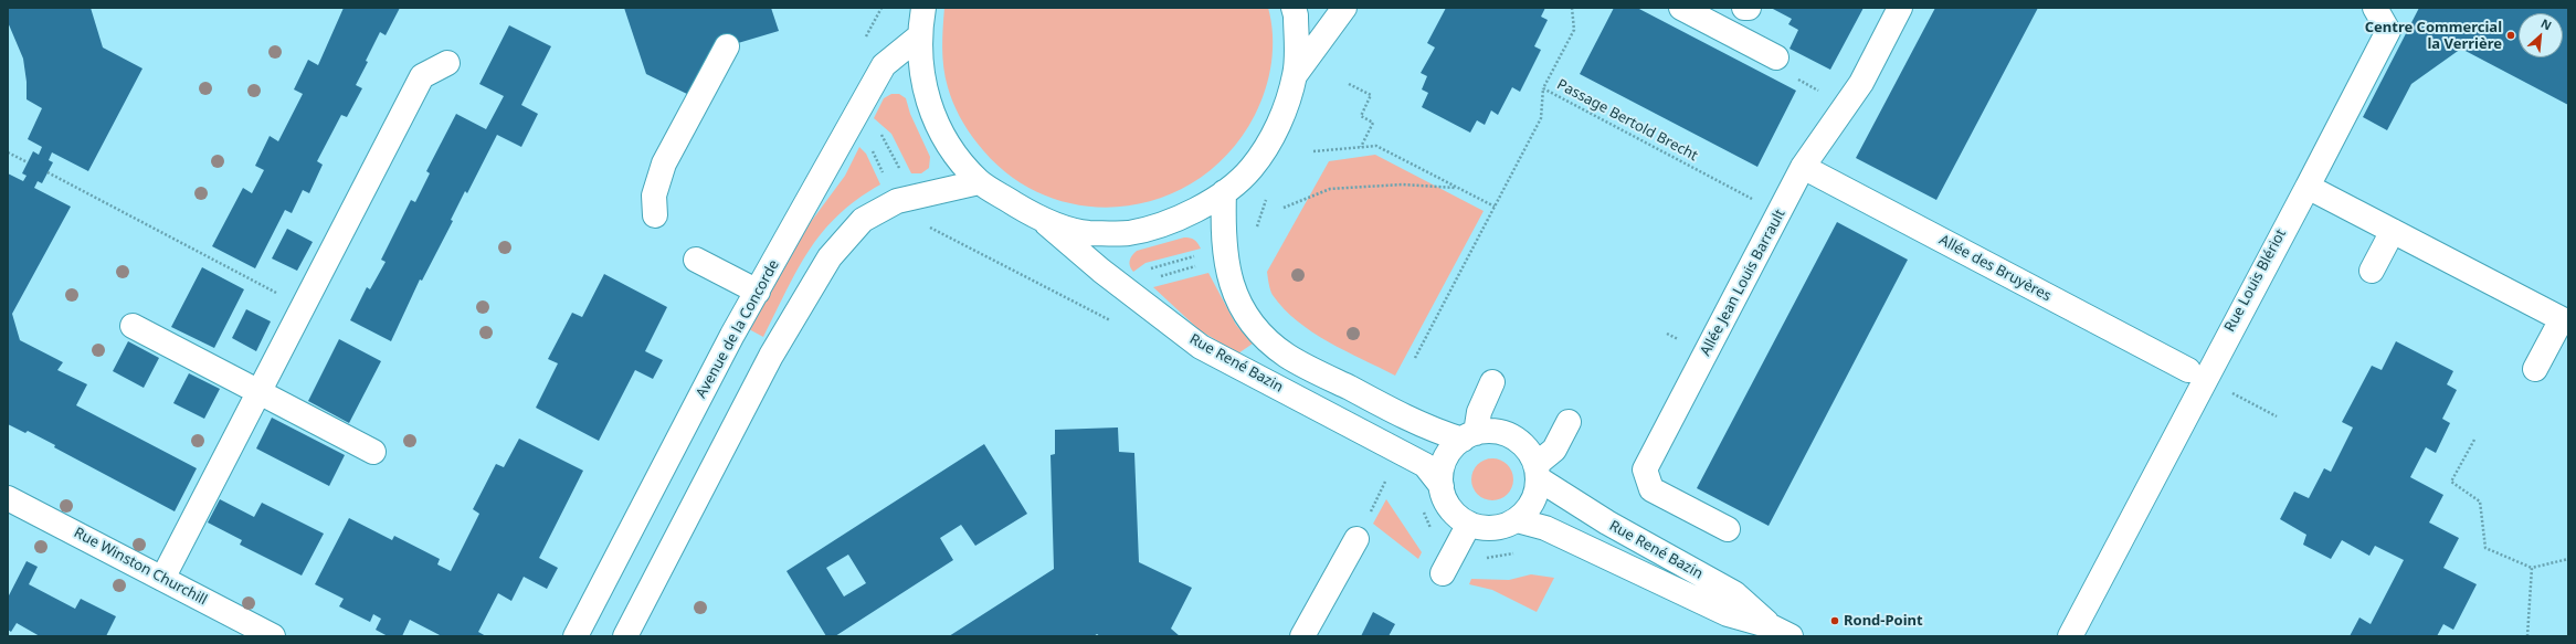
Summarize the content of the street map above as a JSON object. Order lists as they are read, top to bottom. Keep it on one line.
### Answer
{"streets":{"street":["Allée des Bruyères","Rue Louis Blériot","Allée Jean Louis Barrault","Avenue de la Concorde","Rue René Bazin","Rue Winston Churchill"],"path":["Passage Bertold Brecht"]},"crossings":[["Passage Bertold Brecht","Allée Jean Louis Barrault"],["Allée des Bruyères","Allée Jean Louis Barrault"]],"places":["Centre Commercial la Verrière","Rond-Point"],"north":"top right"}
